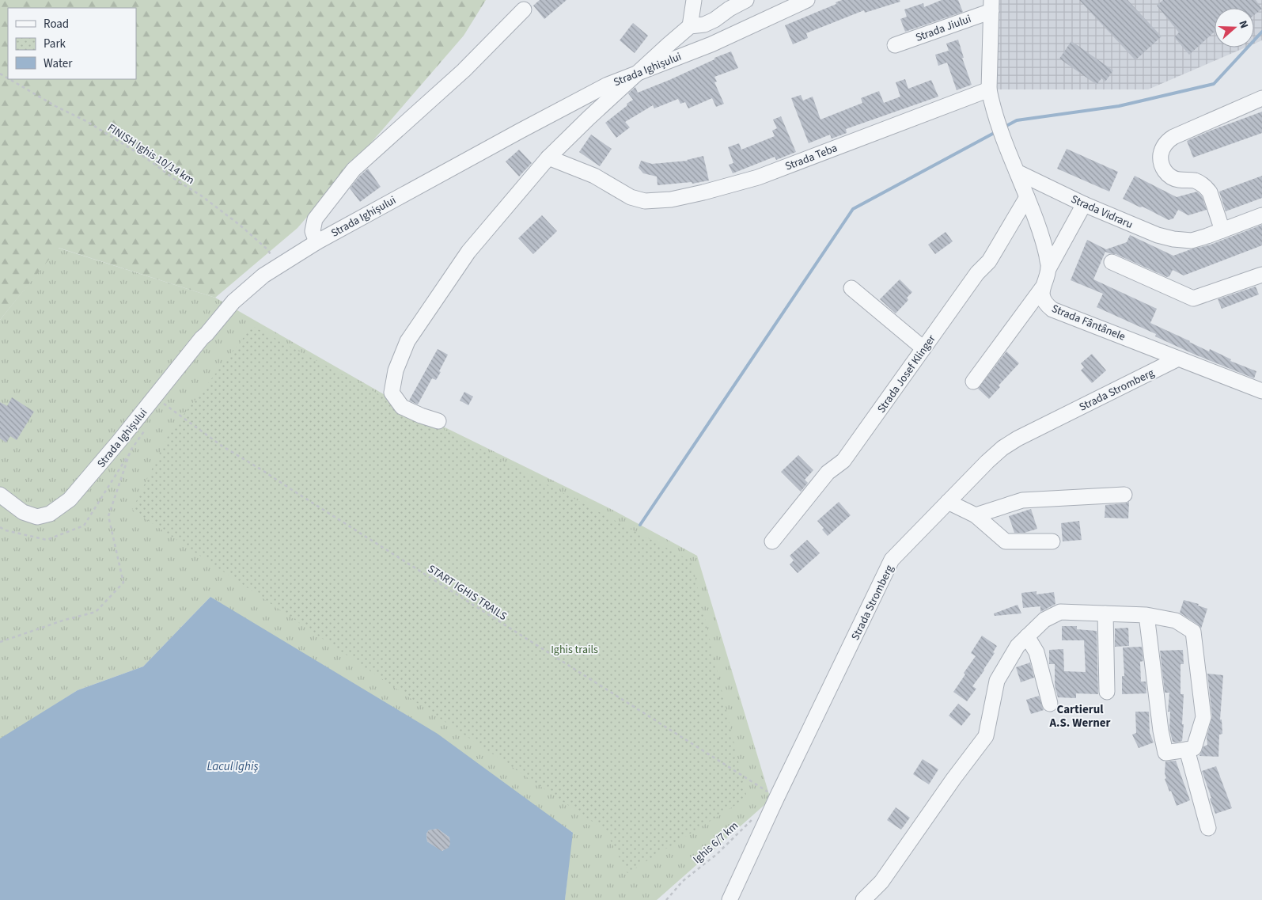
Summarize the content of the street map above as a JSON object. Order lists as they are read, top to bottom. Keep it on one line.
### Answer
{"streets":{"street":["Strada Jiului","Strada Ighișului","Strada Teba","Strada Vidraru","Strada Fântânele","Strada Josef Klinger","Strada Stromberg"],"path":["FINISH Ighis 10/14 km","START IGHIS TRAILS","Ighis 6/7 km"]},"crossings":[["Strada Ighișului","FINISH Ighis 10/14 km"],["Strada Ighișului","START IGHIS TRAILS"],["Strada Fântânele","Strada Stromberg"]],"districts":["Cartierul A.S. Werner"],"water":["Lacul Ighiș"],"parks":["Ighis trails"],"legend":["Road","Park","Water"],"north":"right"}
